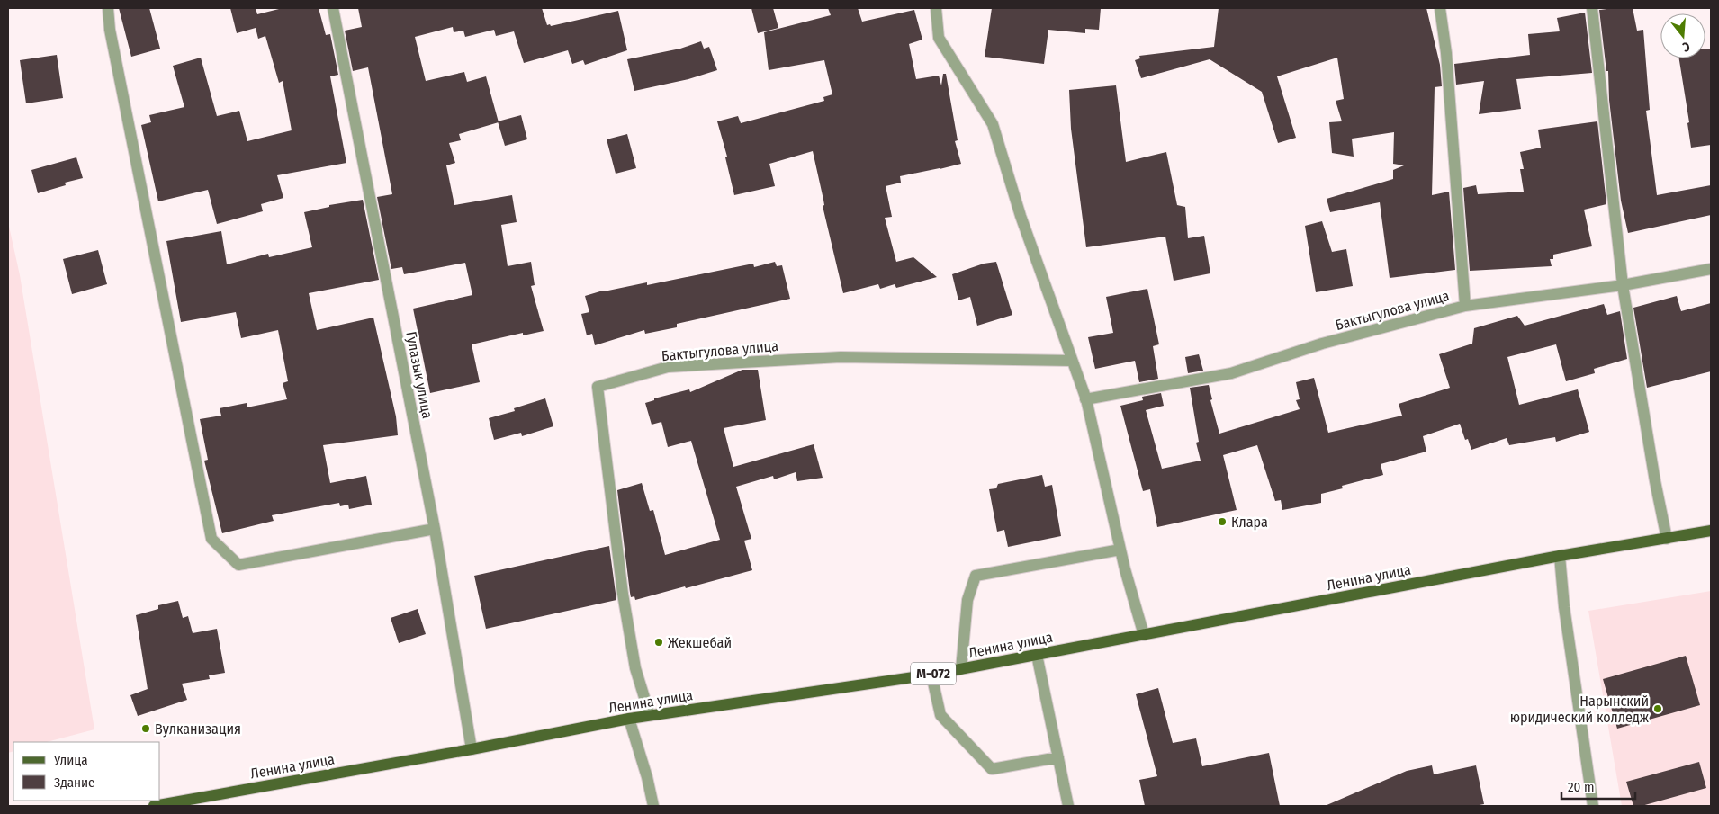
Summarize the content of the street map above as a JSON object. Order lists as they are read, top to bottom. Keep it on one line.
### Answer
{"streets":{"main road":["Ленина улица","М-072"],"street":["Бактыгулова улица","Гулазык улица"]},"crossings":[["Бактыгулова улица","Ленина улица"],["Гулазык улица","Ленина улица"]],"places":["Клара","Жекшебай","Нарынский юридический колледж","Вулканизация"],"legend":["Улица","Здание"],"scale_bar":"20 m","north":"bottom"}
